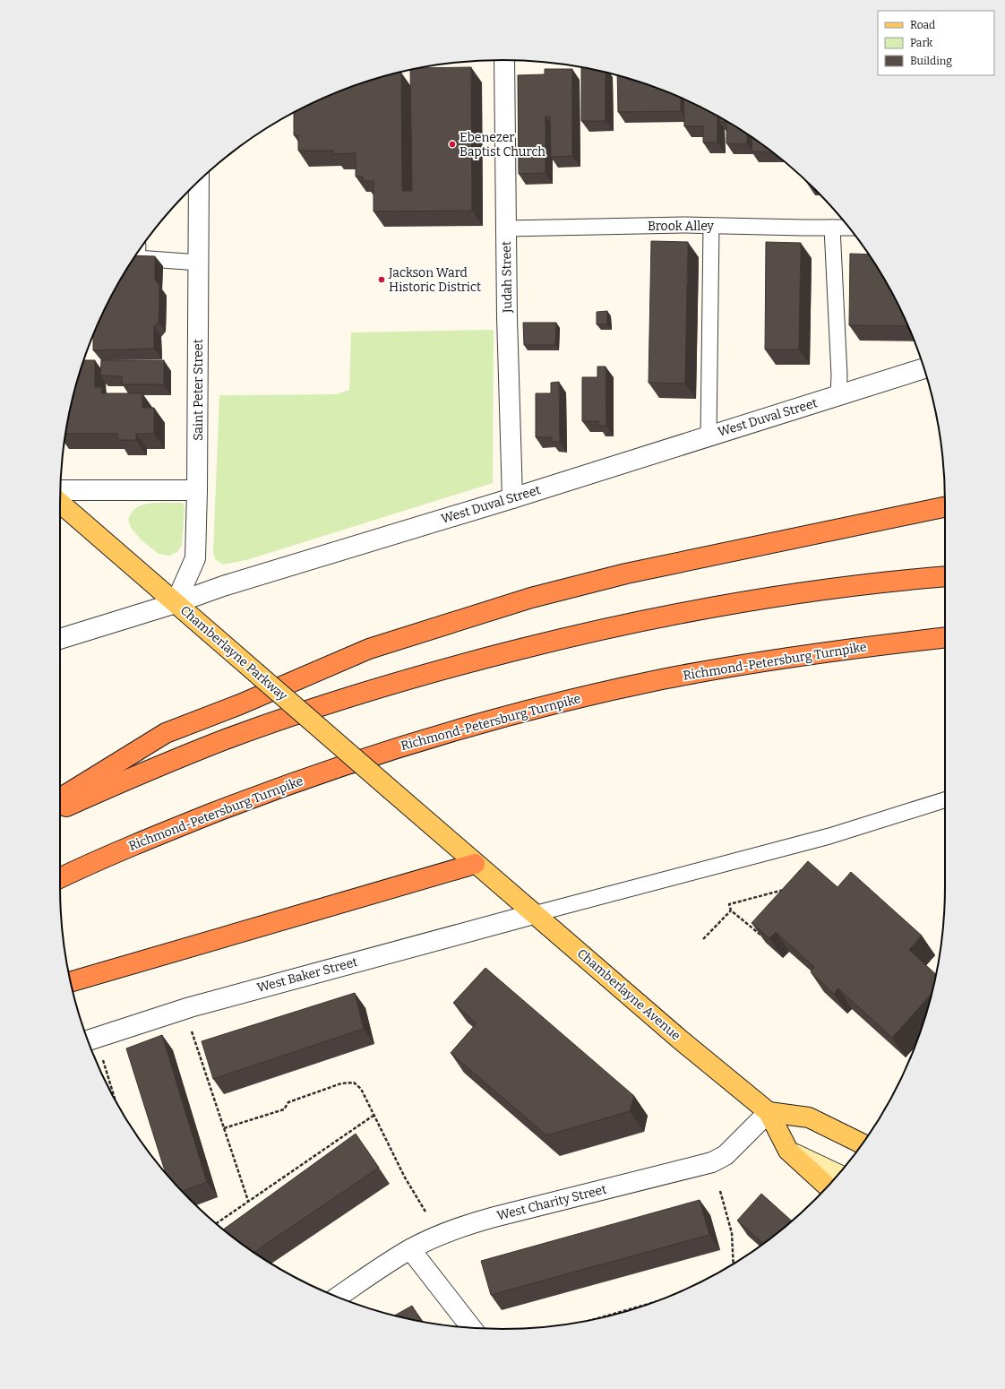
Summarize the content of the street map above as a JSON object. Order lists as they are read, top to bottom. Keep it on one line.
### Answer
{"streets":{"highway":["Richmond-Petersburg Turnpike"],"main road":["Chamberlayne Parkway","Chamberlayne Avenue"],"street":["Judah Street","Saint Peter Street","West Duval Street","West Baker Street","West Charity Street"],"lane":["Brook Alley"]},"crossings":[["Brook Alley","Judah Street"],["Judah Street","West Duval Street"],["Saint Peter Street","West Duval Street"],["Saint Peter Street","Chamberlayne Parkway"],["West Duval Street","Chamberlayne Parkway"],["Chamberlayne Parkway","Chamberlayne Avenue"],["West Baker Street","Chamberlayne Avenue"],["Chamberlayne Avenue","West Charity Street"]],"places":["Ebenezer Baptist Church","Jackson Ward Historic District"],"legend":["Road","Park","Building"]}
